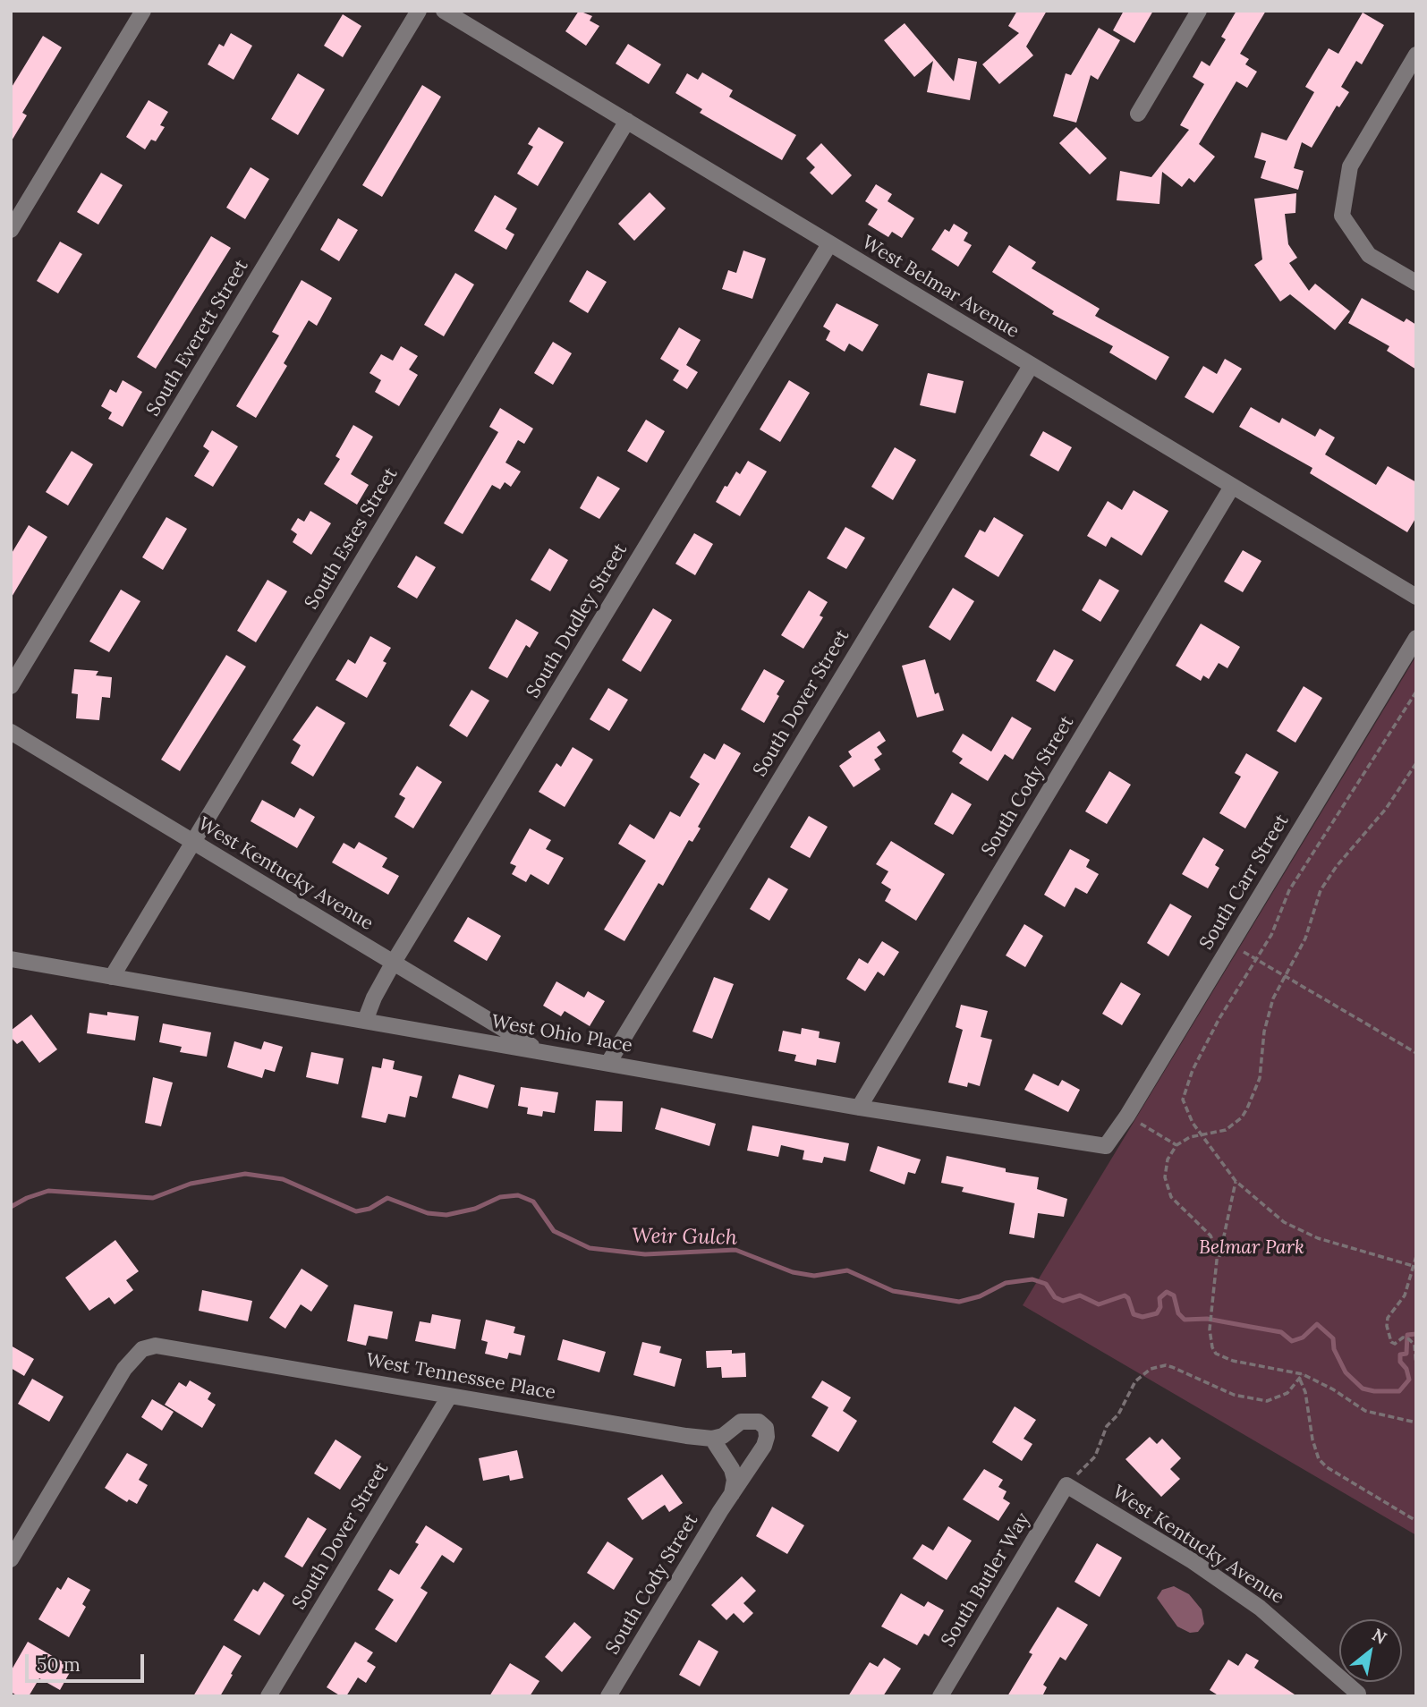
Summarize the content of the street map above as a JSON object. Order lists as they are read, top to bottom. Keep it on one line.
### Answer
{"streets":{"street":["West Belmar Avenue","South Everett Street","South Estes Street","South Dudley Street","South Dover Street","South Cody Street","West Kentucky Avenue","South Carr Street","West Ohio Place","West Tennessee Place","South Butler Way"]},"crossings":[["West Belmar Avenue","South Estes Street"],["West Belmar Avenue","South Dudley Street"],["West Belmar Avenue","South Dover Street"],["West Belmar Avenue","South Cody Street"],["South Estes Street","West Kentucky Avenue"],["South Estes Street","West Ohio Place"],["South Dudley Street","West Kentucky Avenue"],["South Dudley Street","West Ohio Place"],["South Dover Street","West Ohio Place"],["South Dover Street","West Tennessee Place"],["South Cody Street","West Ohio Place"],["South Cody Street","West Tennessee Place"],["West Kentucky Avenue","West Ohio Place"],["West Kentucky Avenue","South Butler Way"],["South Carr Street","West Ohio Place"]],"water":["Weir Gulch"],"parks":["Belmar Park"],"scale_bar":"50 m","north":"top right"}
